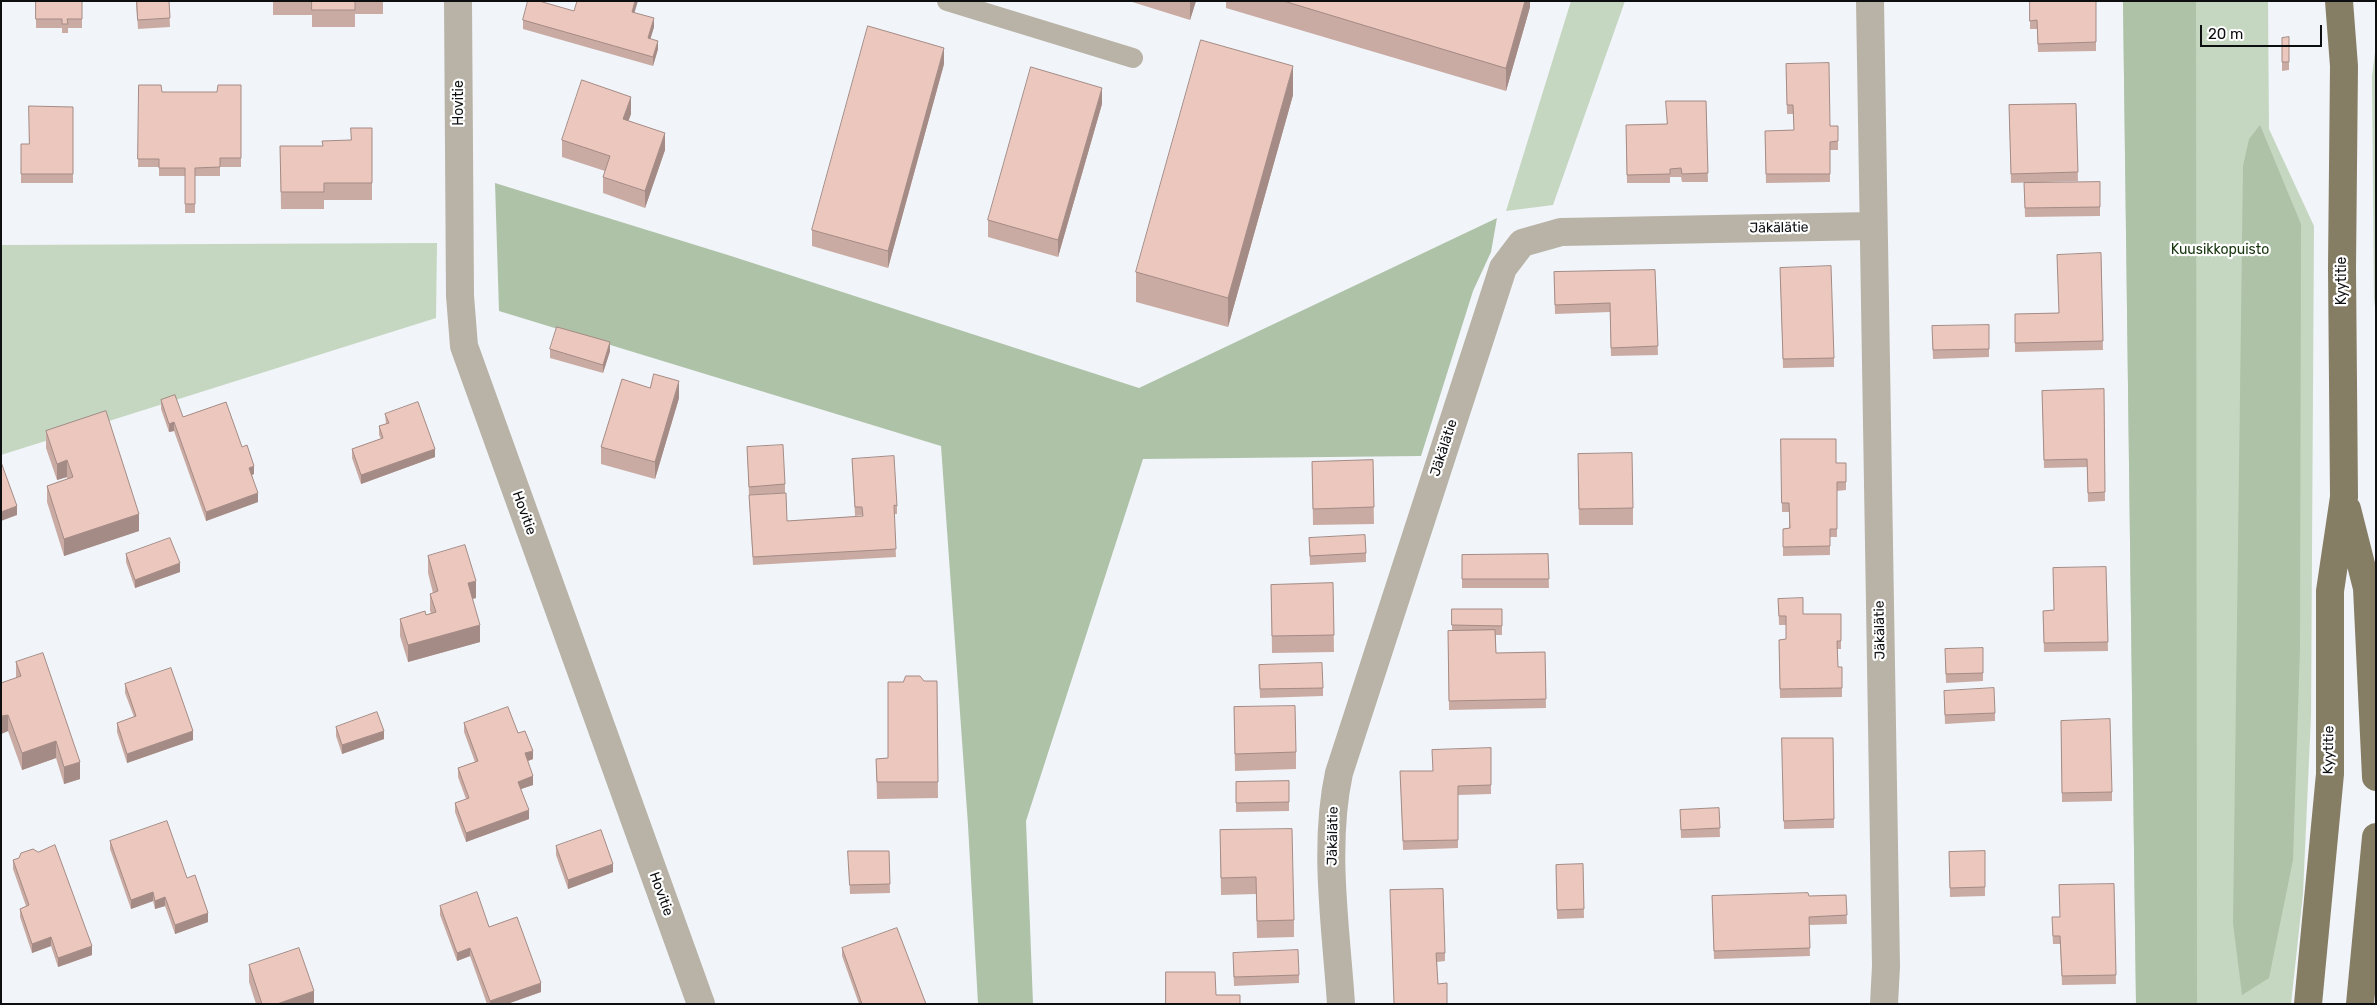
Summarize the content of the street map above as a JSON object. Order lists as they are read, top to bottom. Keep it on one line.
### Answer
{"streets":{"main road":["Kyytitie"],"street":["Hovitie","Jäkälätie"]},"parks":["Kuusikkopuisto"],"scale_bar":"20 m"}
